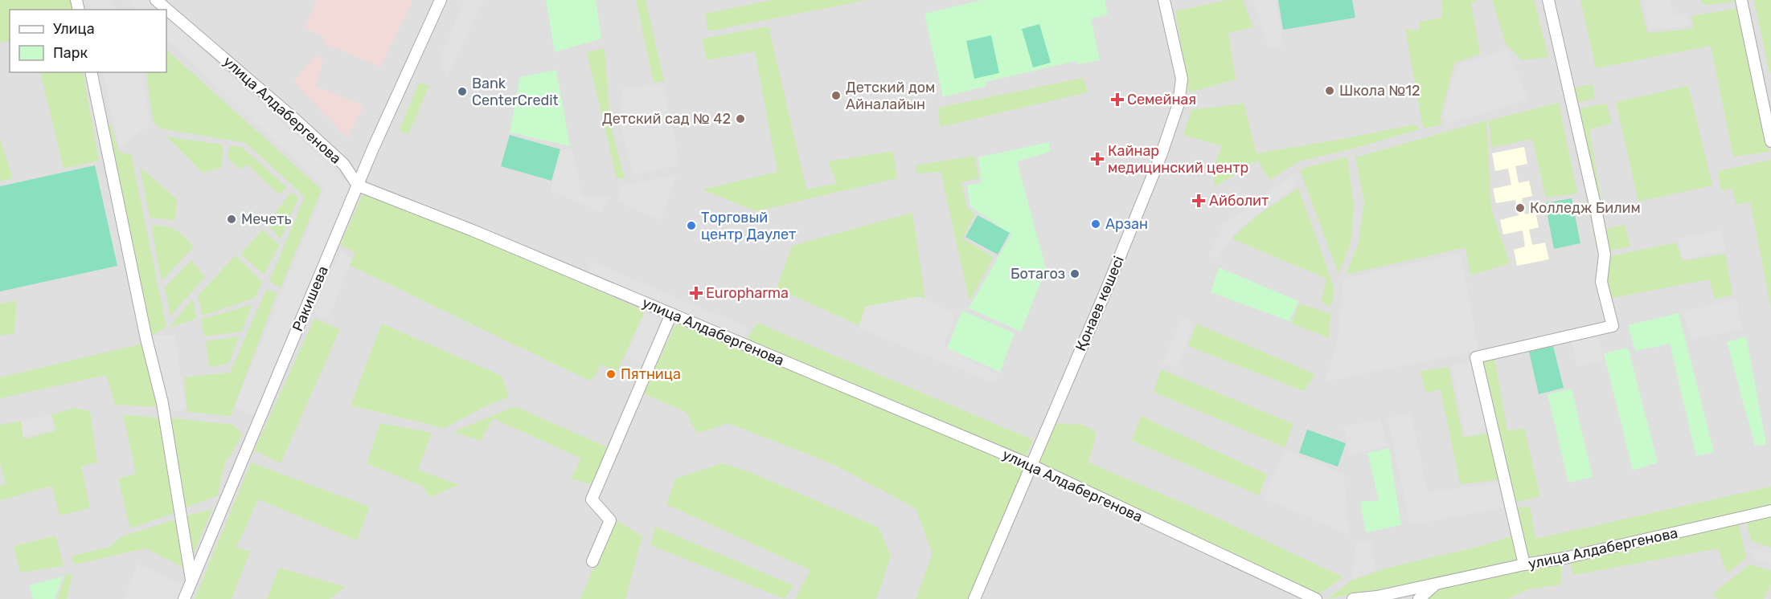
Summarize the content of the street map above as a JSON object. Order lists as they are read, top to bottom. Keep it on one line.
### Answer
{"streets":{"street":["улица Алдабергенова","Ракишева","Қонаев көшесі"]},"crossings":[["улица Алдабергенова","Ракишева"],["улица Алдабергенова","Қонаев көшесі"]],"places":{"other":["Школа №12","Bank CenterCredit","Детский дом Айналайын","Детский сад № 42","Колледж Билим","Мечеть","Арзан","Торговый центр Даулет","Ботагоз","Пятница"],"health":["Семейная","Кайнар медицинский центр","Айболит","Europharma"]},"legend":["Улица","Парк"]}
